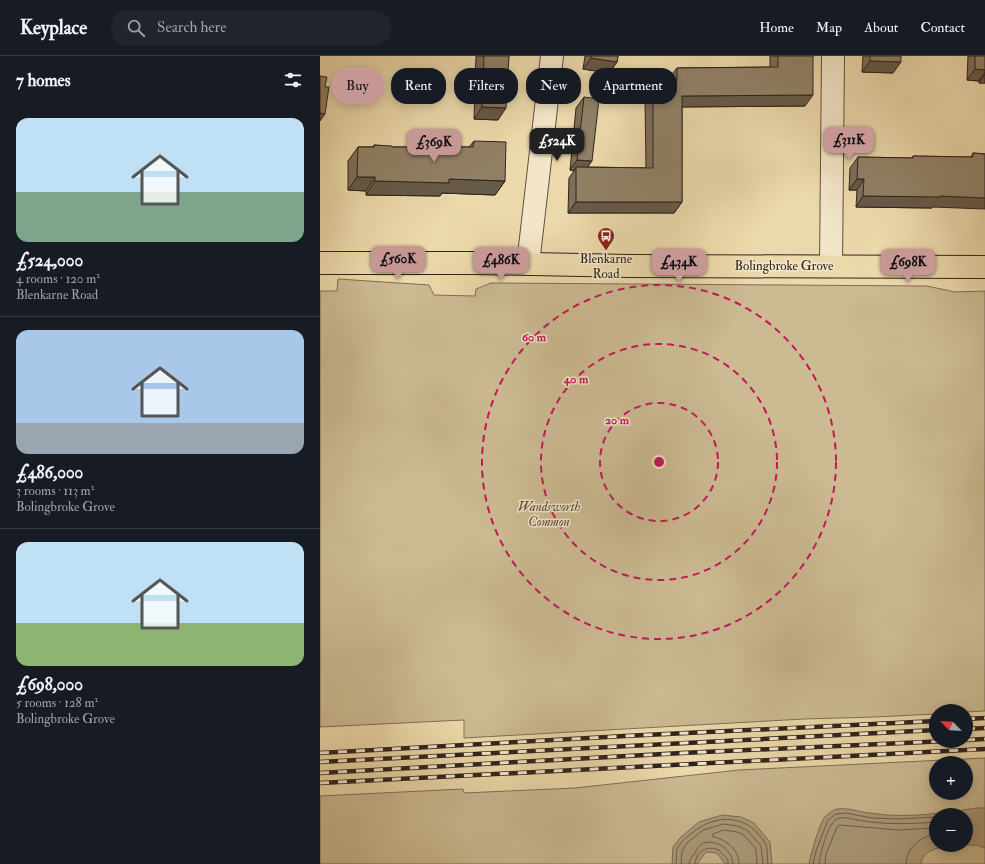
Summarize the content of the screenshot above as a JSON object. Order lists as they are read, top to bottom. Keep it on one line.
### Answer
{"streets":{"main road":["Bolingbroke Grove"]},"parks":["Wandsworth Common"],"places":{"bus stop":["Blenkarne Road"]},"north":"top left","page":{"header":"Keyplace","search":"Search here","nav":["Home","Map","About","Contact"],"heading":"7 homes","chip":["Buy","Rent","Filters","New","Apartment"],"list":[{"name":"£524,000","note":"4 rooms · 120 m² · Blenkarne Road"},{"name":"£486,000","note":"3 rooms · 113 m² · Bolingbroke Grove"},{"name":"£698,000","note":"5 rooms · 128 m² · Bolingbroke Grove"}],"price":["£311K","£524K","£369K","£560K","£486K","£434K","£698K"],"map_buttons":["+","−"]},"rings":["60 m","40 m","20 m"]}
